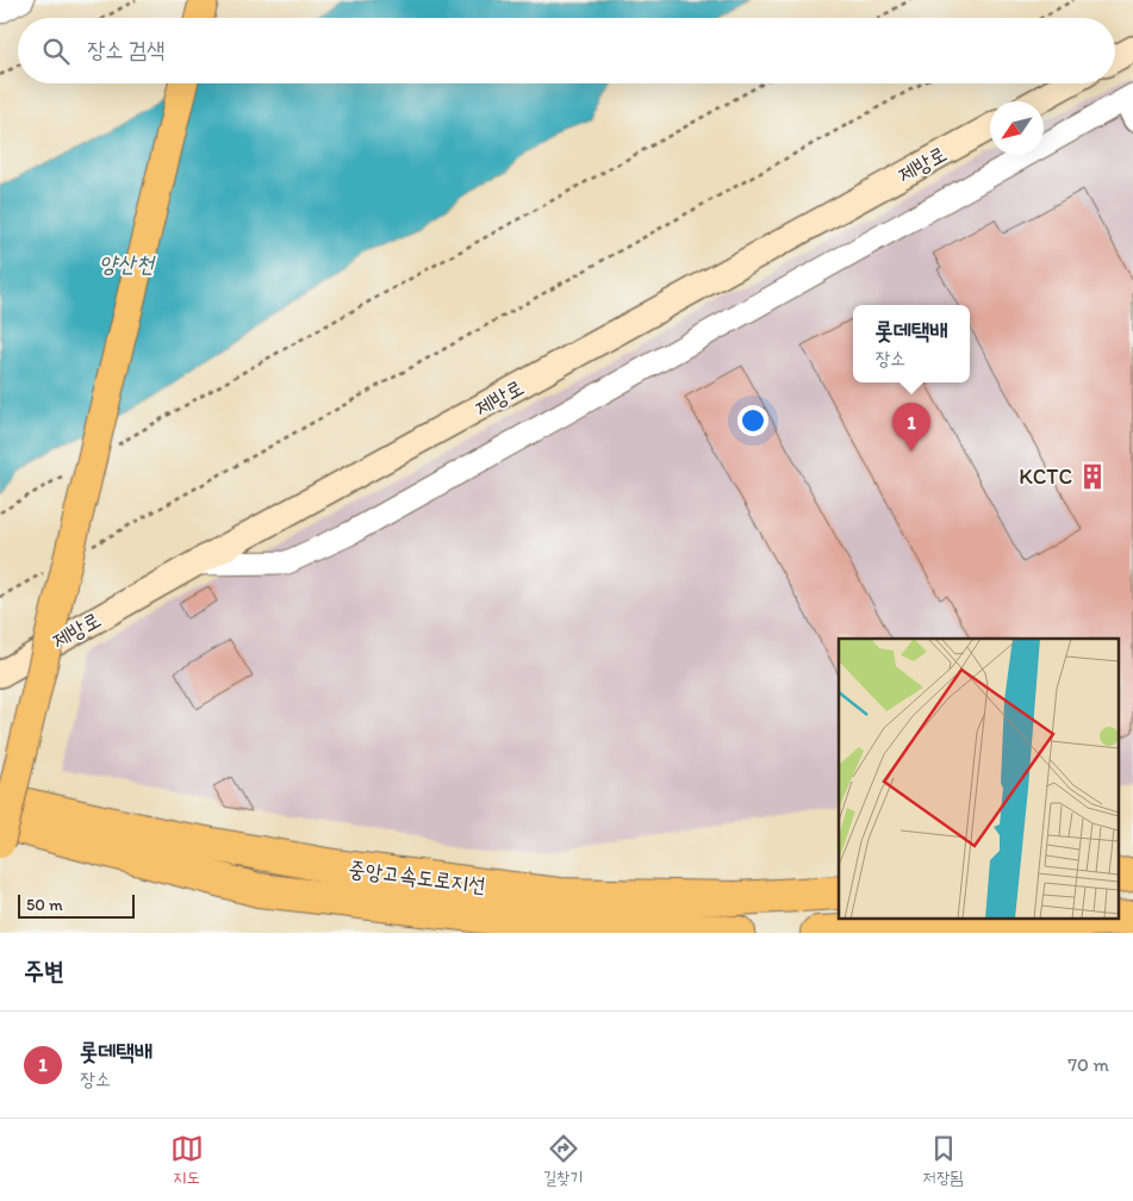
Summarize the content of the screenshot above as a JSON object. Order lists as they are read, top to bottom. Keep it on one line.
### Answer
{"streets":{"highway":["중앙고속도로지선"],"main road":["제방로"]},"water":["양산천"],"places":{"building":["KCTC"]},"scale_bar":"50 m","north":"bottom left","page":{"search":"장소 검색","popup":["롯데택배","장소"],"pins":"1","scale":"50 m","heading":"주변","list":[{"mark":"1","name":"롯데택배","note":"장소","value":"70 m"}],"nav":["지도","길찾기","저장됨"]}}
